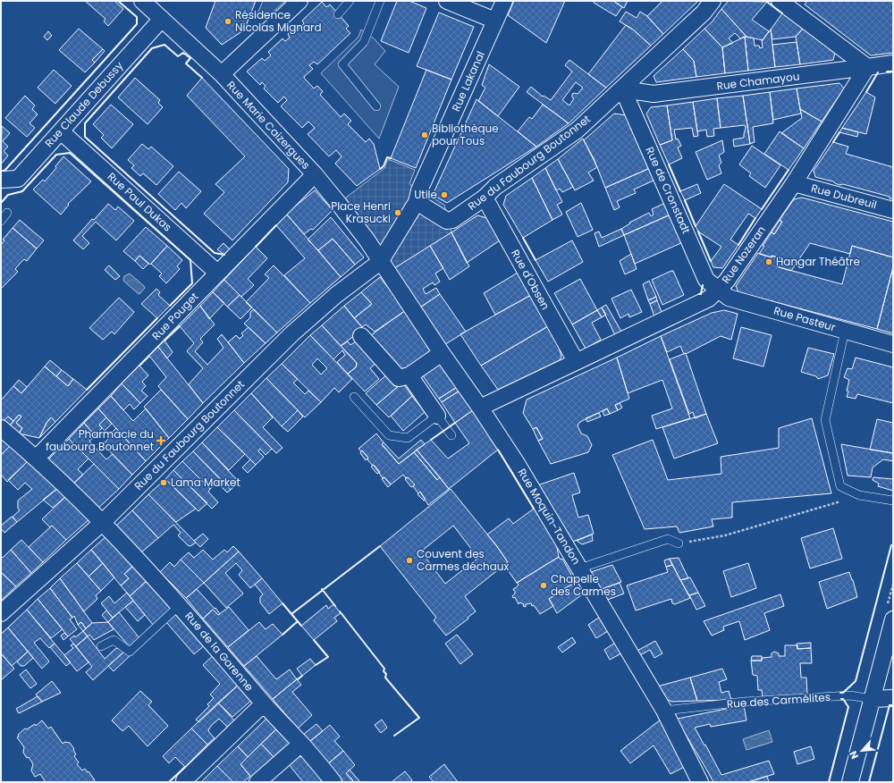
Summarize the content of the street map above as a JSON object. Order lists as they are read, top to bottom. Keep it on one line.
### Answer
{"streets":{"street":["Rue Lakanal","Rue Chamayou","Rue Claude Debussy","Rue Marie Caizergues","Rue du Faubourg Boutonnet","Rue de Cronstadt","Rue Dubreuil","Rue Paul Dukas","Rue Nozeran","Rue d'Obsen","Rue Pouget","Rue Pasteur","Rue Moquin-Tandon","Rue de la Garenne","Rue des Carmélites"]},"crossings":[["Rue Lakanal","Rue du Faubourg Boutonnet"],["Rue Chamayou","Rue du Faubourg Boutonnet"],["Rue Chamayou","Rue de Cronstadt"],["Rue Chamayou","Rue Nozeran"],["Rue Claude Debussy","Rue Marie Caizergues"],["Rue Claude Debussy","Rue Paul Dukas"],["Rue Marie Caizergues","Rue du Faubourg Boutonnet"],["Rue Marie Caizergues","Rue Pouget"],["Rue Marie Caizergues","Rue Moquin-Tandon"],["Rue du Faubourg Boutonnet","Rue de Cronstadt"],["Rue du Faubourg Boutonnet","Rue d'Obsen"],["Rue du Faubourg Boutonnet","Rue Moquin-Tandon"],["Rue du Faubourg Boutonnet","Rue de la Garenne"],["Rue de Cronstadt","Rue Nozeran"],["Rue de Cronstadt","Rue Pasteur"],["Rue Dubreuil","Rue Nozeran"],["Rue Paul Dukas","Rue Pouget"],["Rue Nozeran","Rue d'Obsen"],["Rue Nozeran","Rue Pasteur"],["Rue Nozeran","Rue Moquin-Tandon"],["Rue Pouget","Rue de la Garenne"],["Rue Moquin-Tandon","Rue des Carmélites"]],"places":{"other":["Résidence Nicolas Mignard","Bibliothèque pour Tous","Utile","Place Henri Krasucki","Hangar Théâtre","Lama Market","Couvent des Carmes déchaux","Chapelle des Carmes"],"health":["Pharmacie du faubourg Boutonnet"]},"north":"bottom left"}
